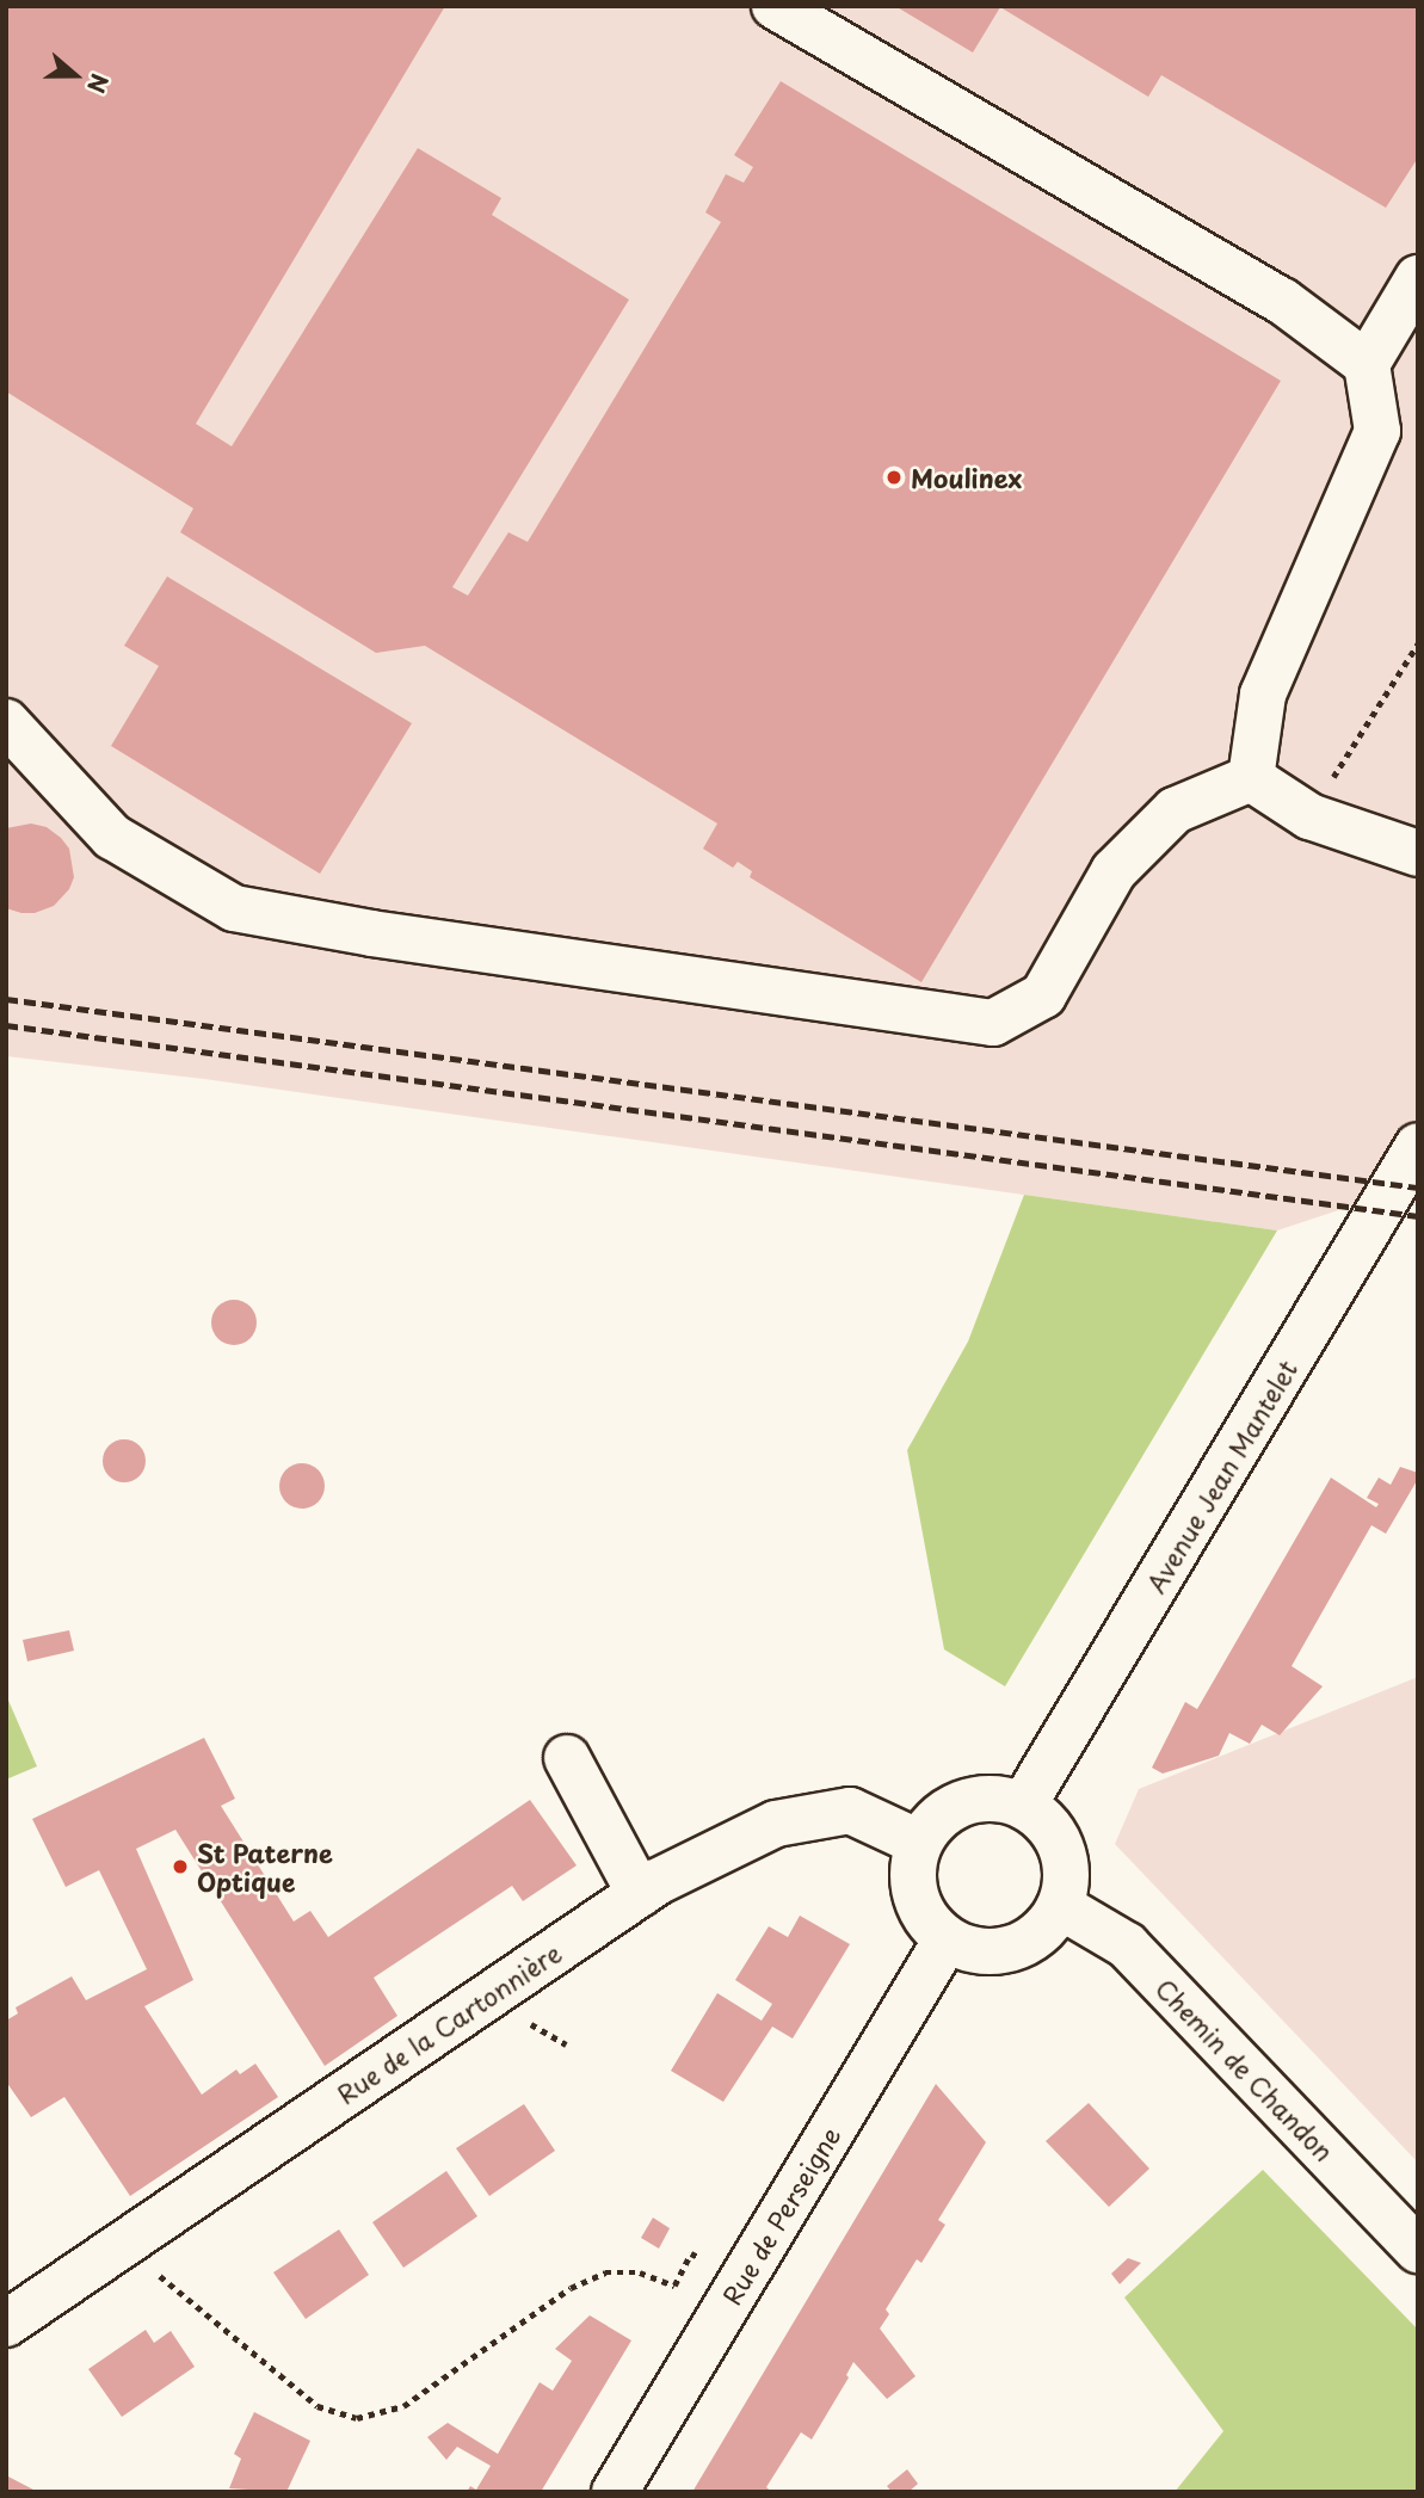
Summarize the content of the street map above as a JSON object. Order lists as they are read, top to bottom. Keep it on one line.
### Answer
{"streets":{"main road":["Avenue Jean Mantelet","Rue de la Cartonnière","Chemin de Chandon","Rue de Perseigne"]},"crossings":[["Avenue Jean Mantelet","Rue de la Cartonnière"],["Avenue Jean Mantelet","Chemin de Chandon"],["Avenue Jean Mantelet","Rue de Perseigne"],["Rue de la Cartonnière","Chemin de Chandon"],["Rue de la Cartonnière","Rue de Perseigne"],["Chemin de Chandon","Rue de Perseigne"]],"places":["Moulinex","St Paterne Optique"],"north":"right"}
